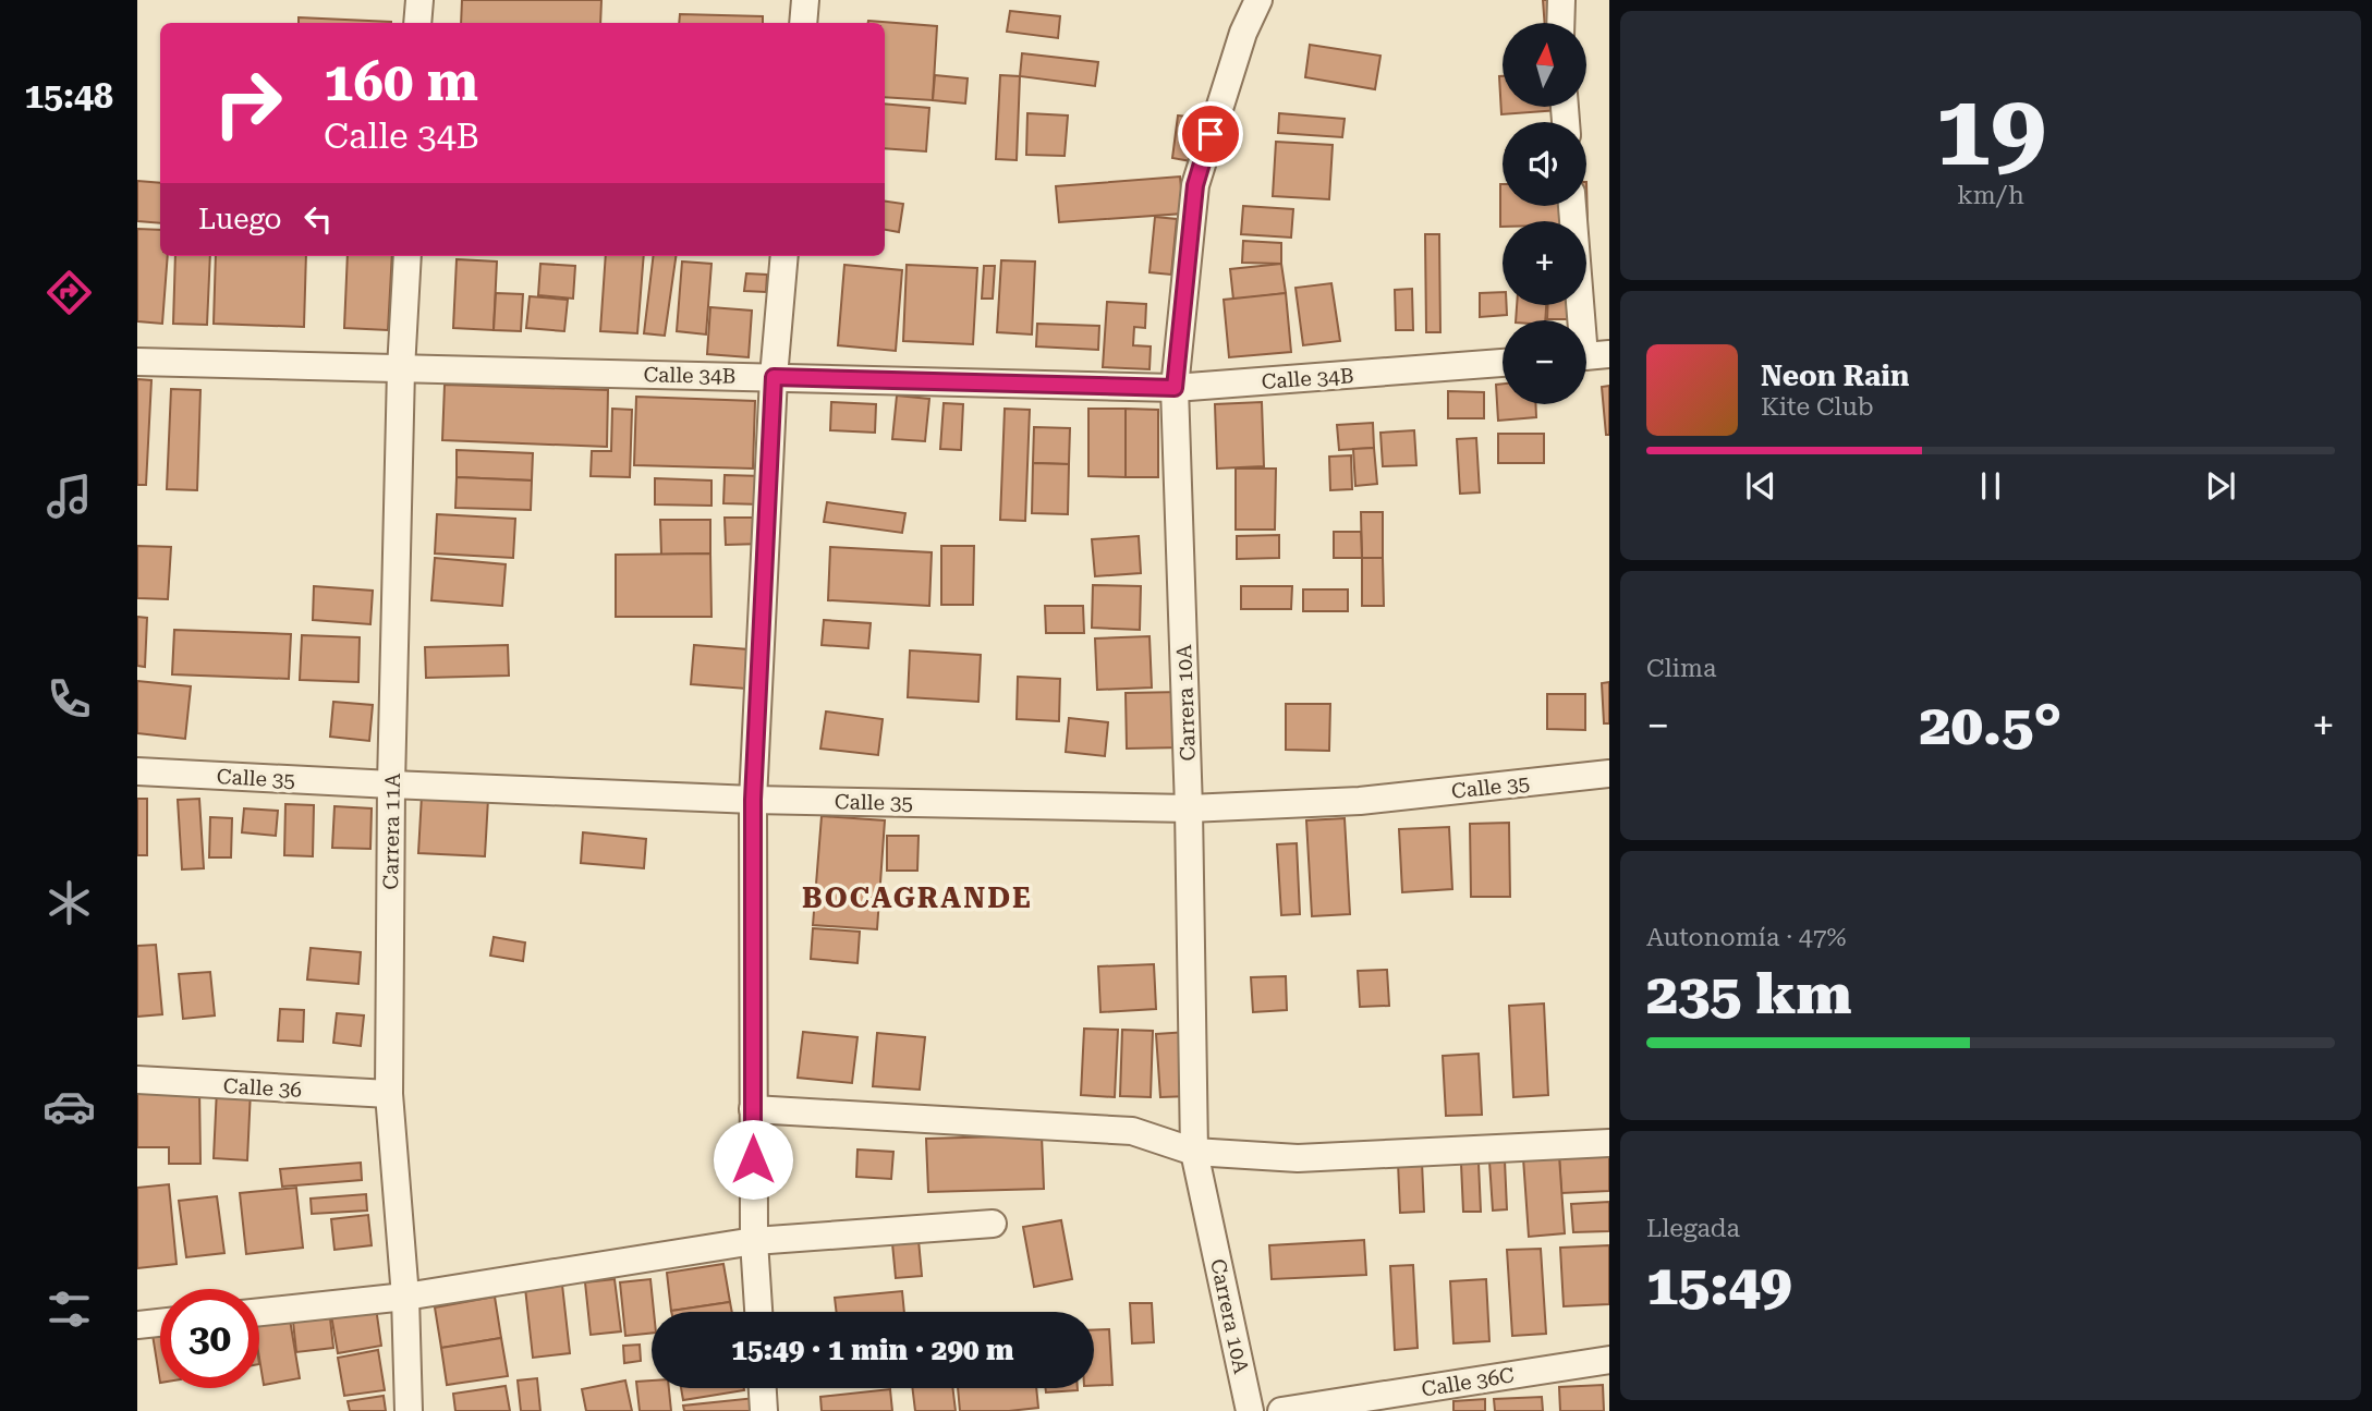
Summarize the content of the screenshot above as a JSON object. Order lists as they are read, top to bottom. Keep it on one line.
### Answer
{"streets":{"street":["Calle 34B","Carrera 10A","Calle 35","Carrera 11A","Calle 36","Calle 36C"]},"crossings":[["Calle 34B","Carrera 10A"],["Calle 34B","Carrera 11A"],["Carrera 10A","Calle 35"],["Calle 35","Carrera 11A"],["Carrera 11A","Calle 36"]],"districts":["BOCAGRANDE"],"north":"top","page":{"tabs":"15:48","tile":[["19","km/h"],"Clima",["Autonomía · 47%","235 km"],["Llegada","15:49"]],"map_buttons":["+","−"],"turn":["160 m","Calle 34B"],"then":"Luego","song":["Neon Rain","Kite Club"],"heat":["−","20.5°","+"],"limit":"30","trip":"15:49 · 1 min · 290 m"}}
